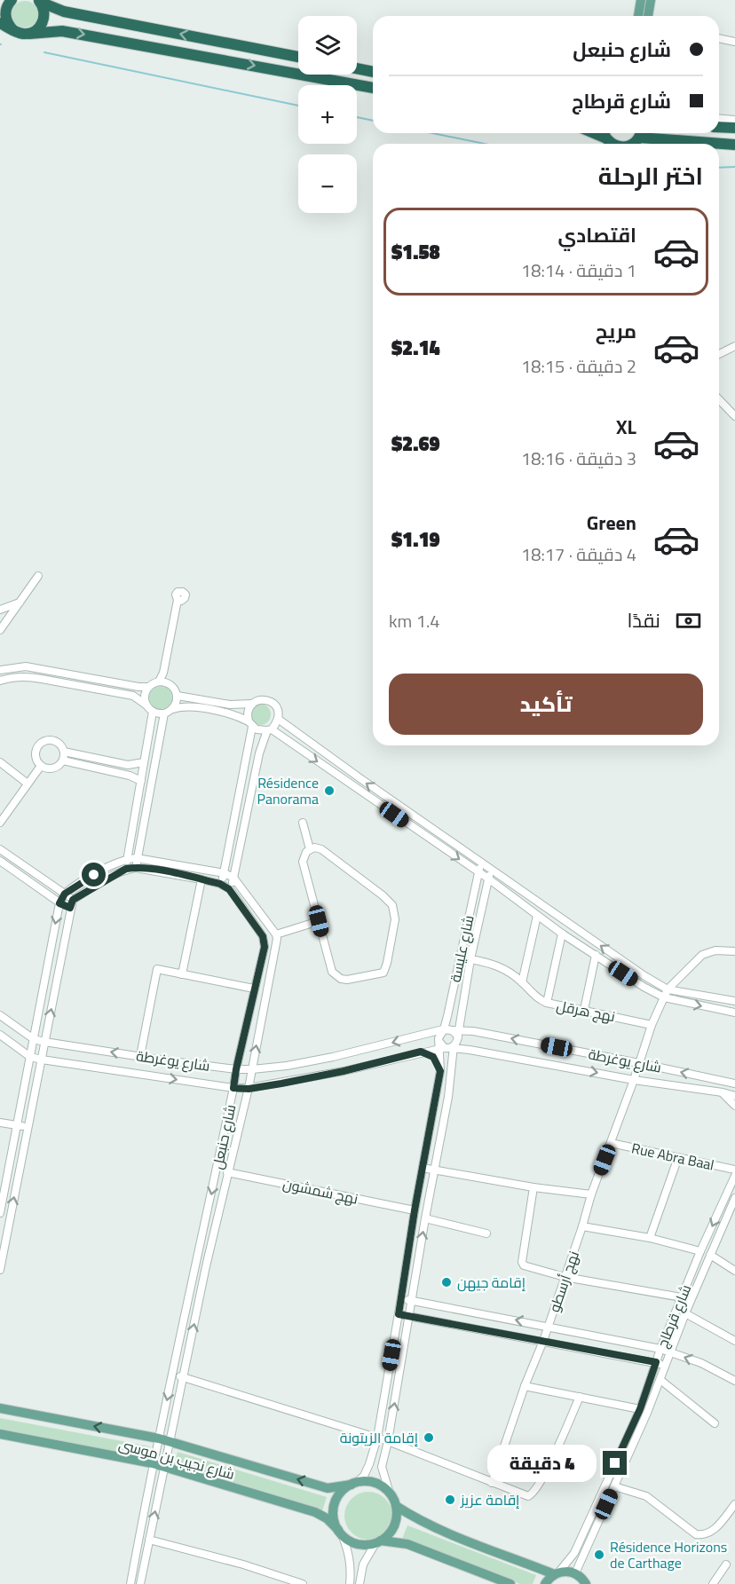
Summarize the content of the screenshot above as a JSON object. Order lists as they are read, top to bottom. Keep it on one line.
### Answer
{"streets":{"main road":["شارع نجيب بن موسى"],"street":["شارع عليسة","نهج هرقل","شارع يوغرطة","شارع حنبعل","Rue Abra Baal","نهج شمشون","نهج أرسطو","شارع قرطاج"]},"crossings":[["شارع عليسة","نهج هرقل"],["شارع عليسة","شارع يوغرطة"],["نهج هرقل","نهج أرسطو"],["شارع يوغرطة","شارع حنبعل"],["شارع يوغرطة","نهج أرسطو"],["شارع حنبعل","نهج شمشون"],["شارع حنبعل","شارع نجيب بن موسى"],["Rue Abra Baal","نهج أرسطو"]],"places":["Résidence Panorama","إقامة جيهن","إقامة الزيتونة","إقامة عزيز","Résidence Horizons de Carthage"],"page":{"map_buttons":["+","−"],"banner":["شارع حنبعل","شارع قرطاج"],"heading":"اختر الرحلة","list":[{"name":"اقتصادي","note":"1 دقيقة · 18:14","value":"$1.58"},{"name":"مريح","note":"2 دقيقة · 18:15","value":"$2.14"},{"name":"XL","note":"3 دقيقة · 18:16","value":"$2.69"},{"name":"Green","note":"4 دقيقة · 18:17","value":"$1.19"}],"pay":["نقدًا","1.4 km"],"buttons":"تأكيد","bubble":"4 دقيقة"}}
